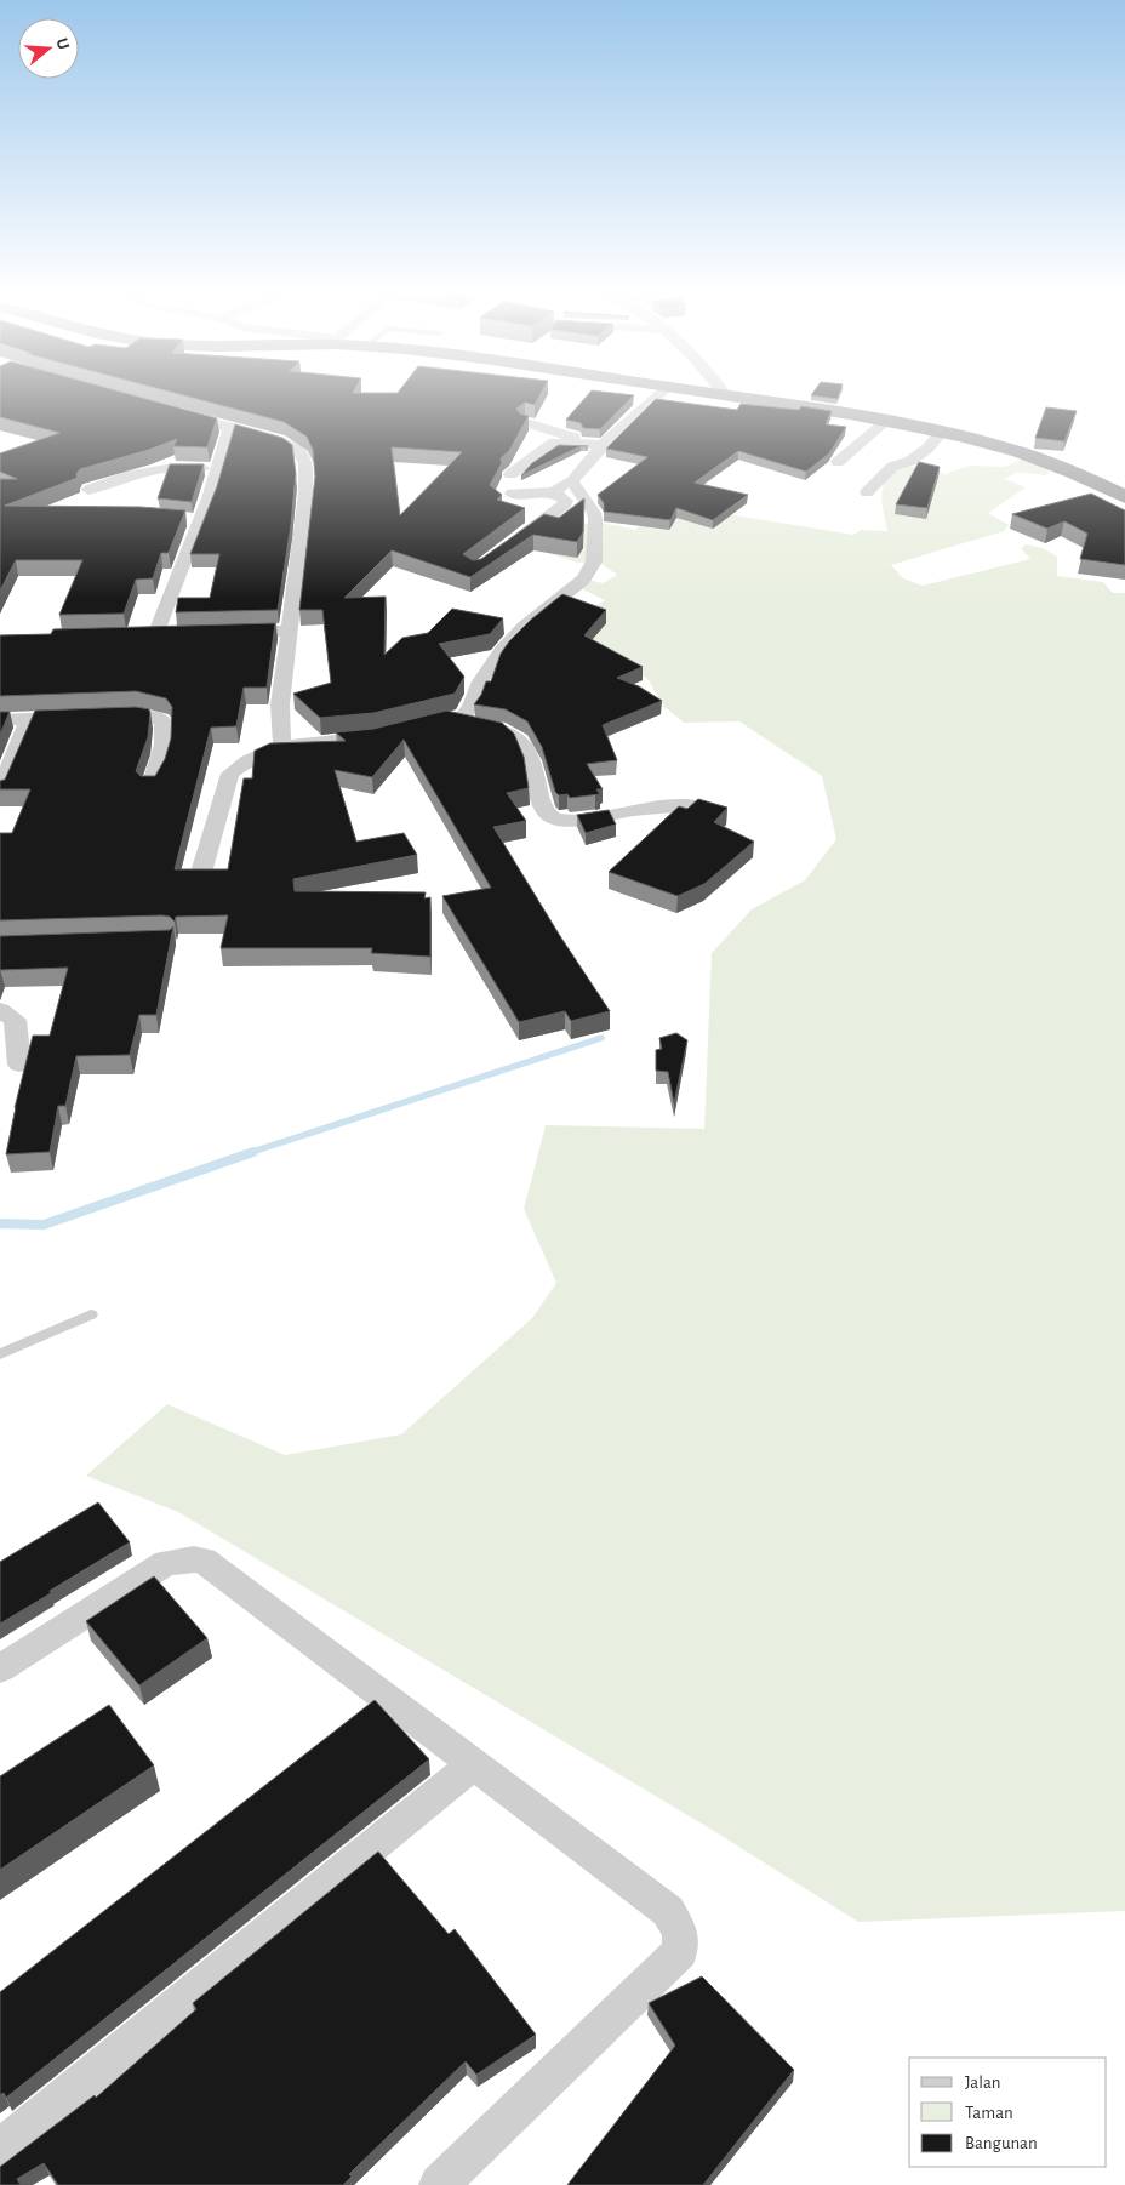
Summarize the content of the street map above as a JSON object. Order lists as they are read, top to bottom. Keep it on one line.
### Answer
{"legend":["Jalan","Taman","Bangunan"],"north":"right"}
